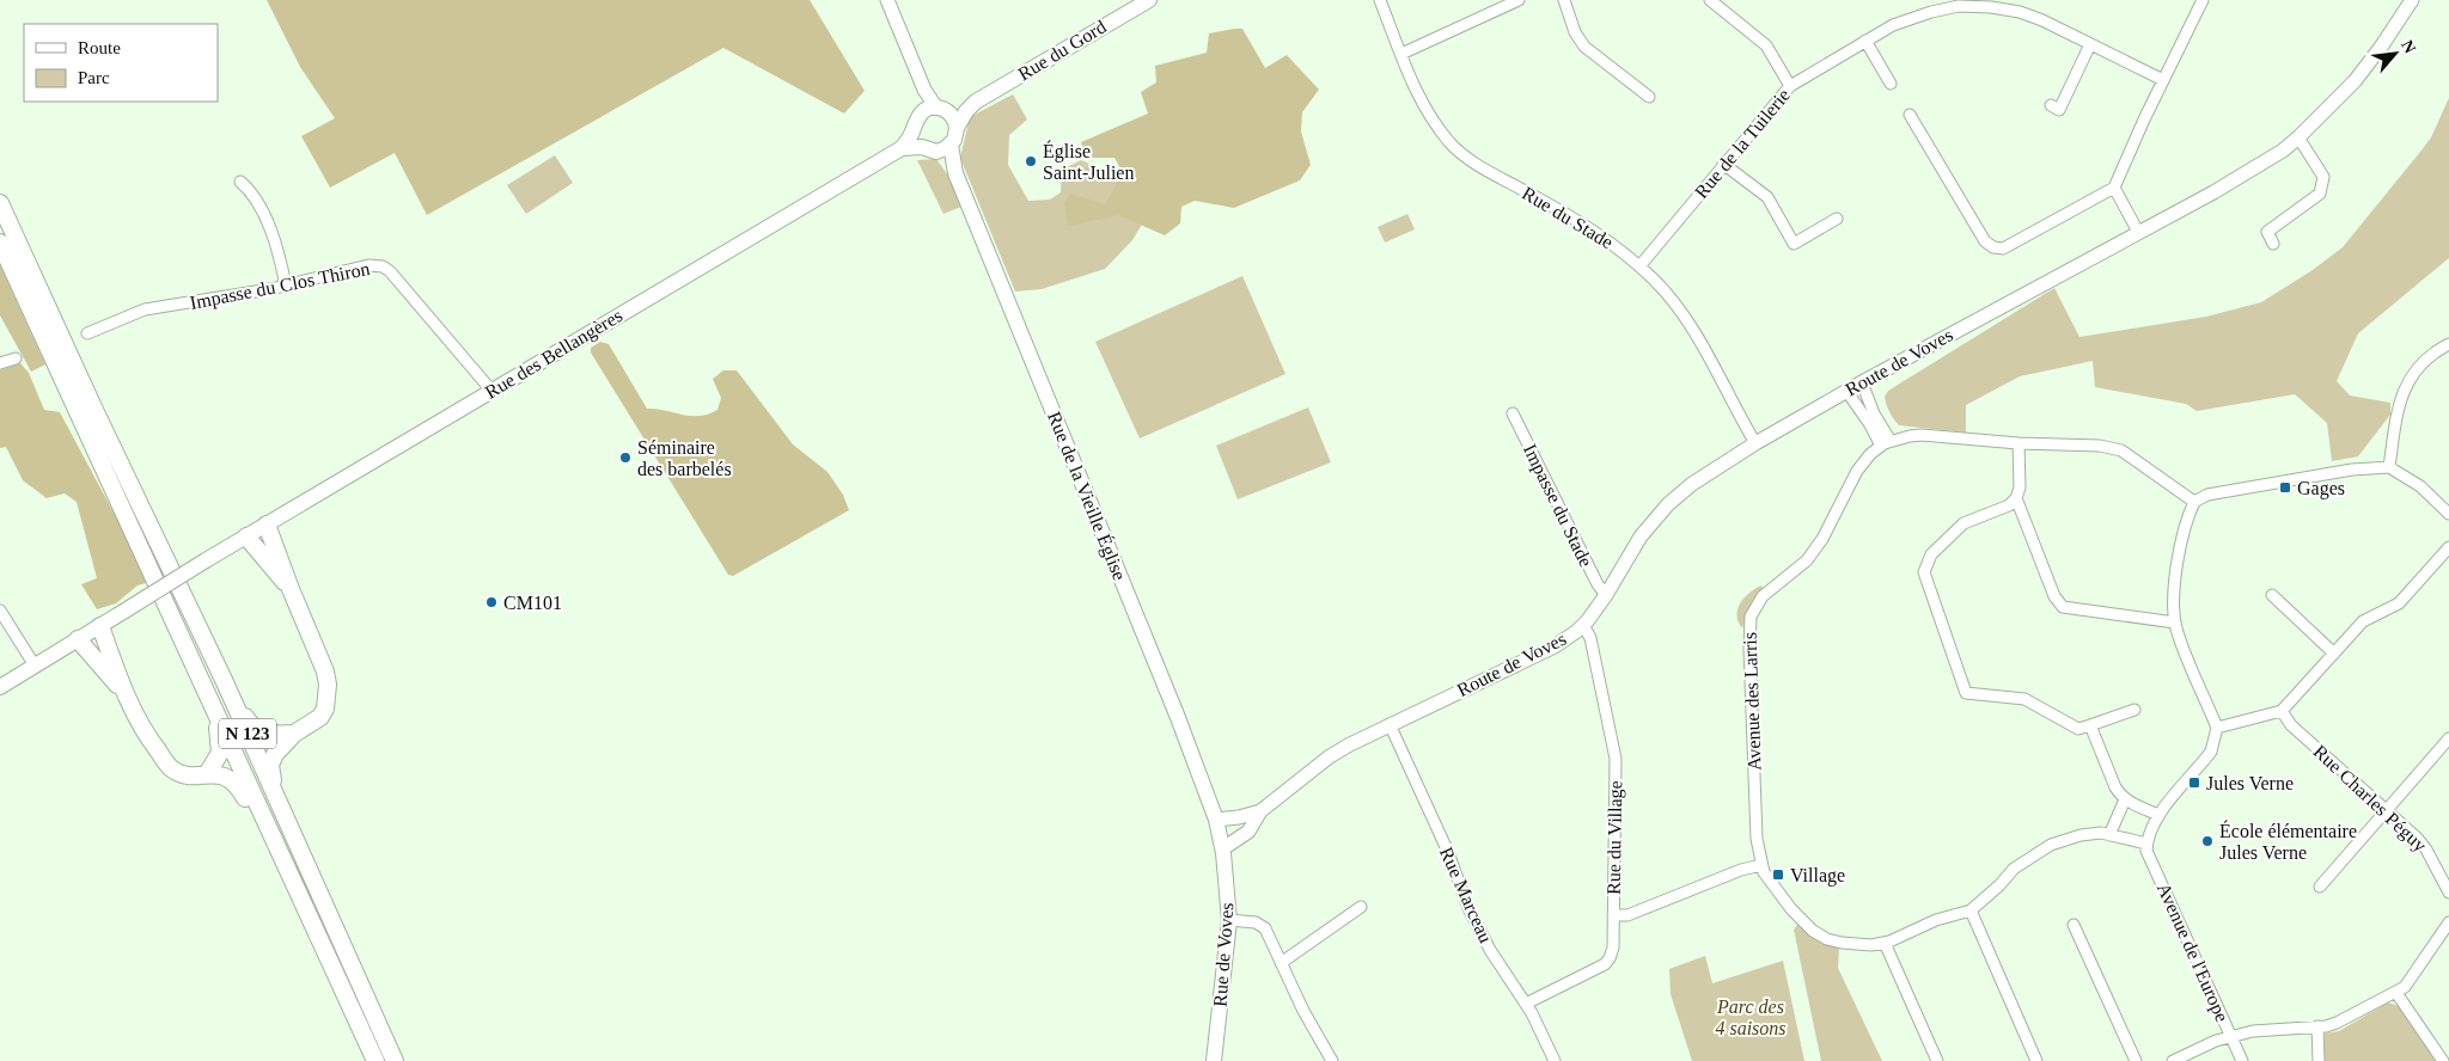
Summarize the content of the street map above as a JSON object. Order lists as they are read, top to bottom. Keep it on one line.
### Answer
{"streets":{"main road":["Rue du Gord","Rue des Bellangères","Rue de la Vieille Église","N 123","Rue de Voves"],"street":["Rue de la Tuilerie","Rue du Stade","Impasse du Clos Thiron","Route de Voves","Impasse du Stade","Avenue des Larris","Rue Charles Péguy","Rue du Village","Rue Marceau","Avenue de l'Europe"]},"crossings":[["Rue de la Tuilerie","Rue du Stade"],["Rue du Stade","Route de Voves"],["Impasse du Clos Thiron","Rue des Bellangères"],["Route de Voves","Impasse du Stade"],["Route de Voves","Rue du Village"],["Route de Voves","Rue Marceau"],["Rue de la Vieille Église","Rue de Voves"],["Rue du Village","Rue Marceau"]],"parks":["Parc des 4 saisons"],"places":{"other":["Église Saint-Julien","Séminaire des barbelés","CM101","École élémentaire Jules Verne"],"transit":["Gages","Jules Verne","Village"]},"legend":["Route","Parc"],"north":"top right"}
